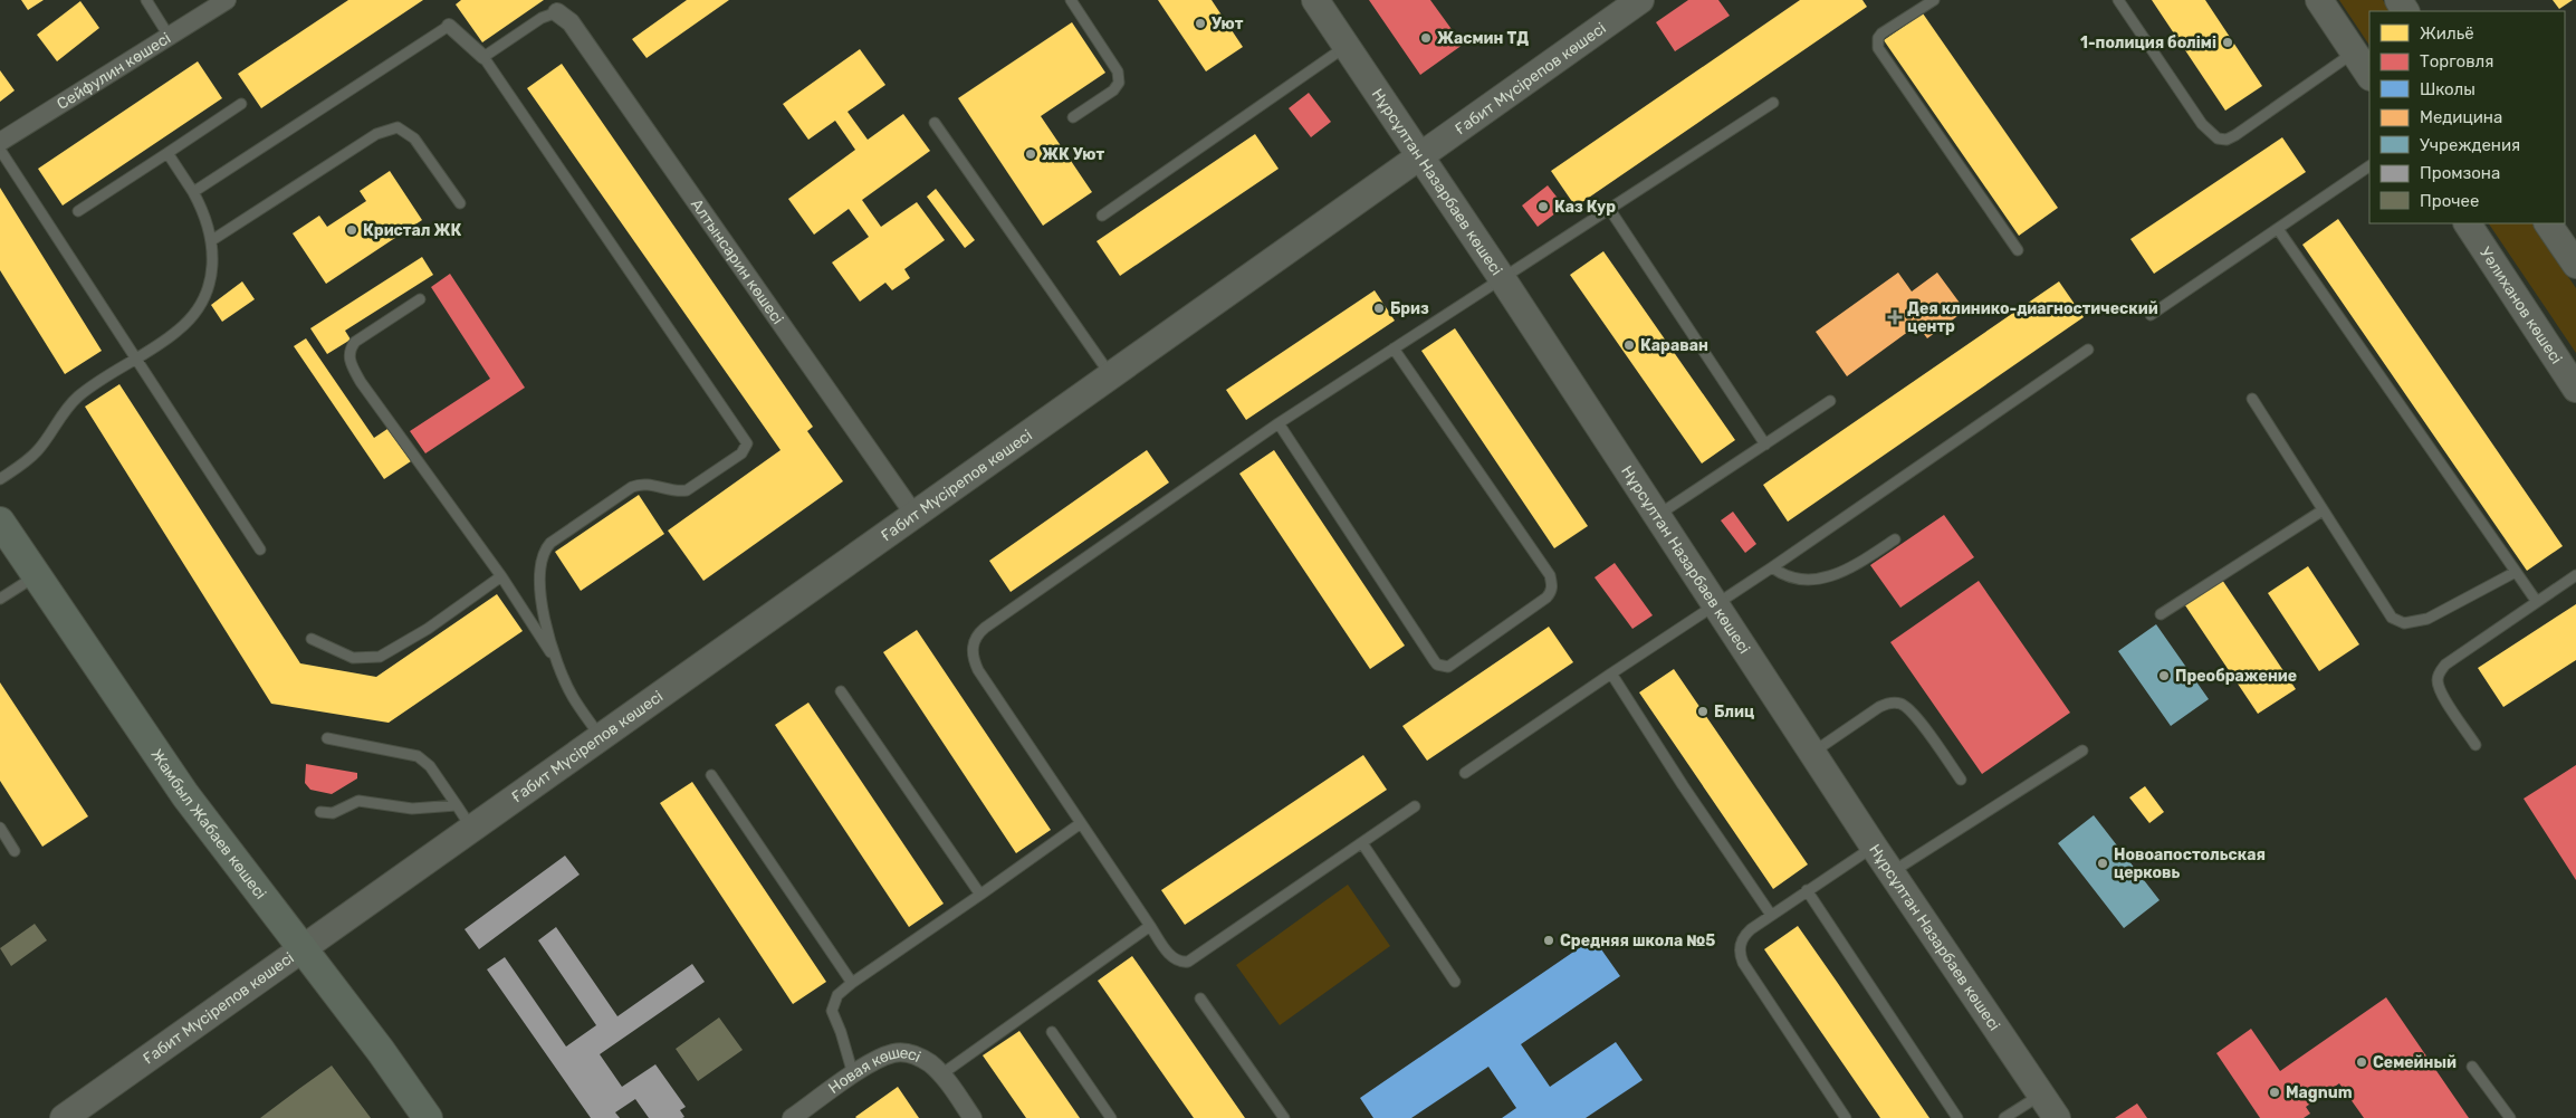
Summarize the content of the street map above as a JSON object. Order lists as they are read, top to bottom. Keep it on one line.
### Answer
{"streets":{"main road":["Ғабит Мүсірепов көшесі","Нұрсұлтан Назарбаев көшесі","Уәлиханов көшесі","Жамбыл Жабаев көшесі"],"street":["Сейфулин көшесі","Алтынсарин көшесі","Новая көшесі"]},"crossings":[["Ғабит Мүсірепов көшесі","Нұрсұлтан Назарбаев көшесі"],["Ғабит Мүсірепов көшесі","Алтынсарин көшесі"],["Ғабит Мүсірепов көшесі","Жамбыл Жабаев көшесі"]],"places":{"other":["Уют","Жасмин ТД","1-полиция болiмi","ЖК Уют","Каз Кур","Кристал ЖК","Бриз","Караван","Преображение","Блиц","Новоапостольская церковь","Средняя школа №5","Семейный","Magnum"],"health":["Дея клинико-диагностический центр"]},"legend":["Жильё","Торговля","Школы","Медицина","Учреждения","Промзона","Прочее"]}
